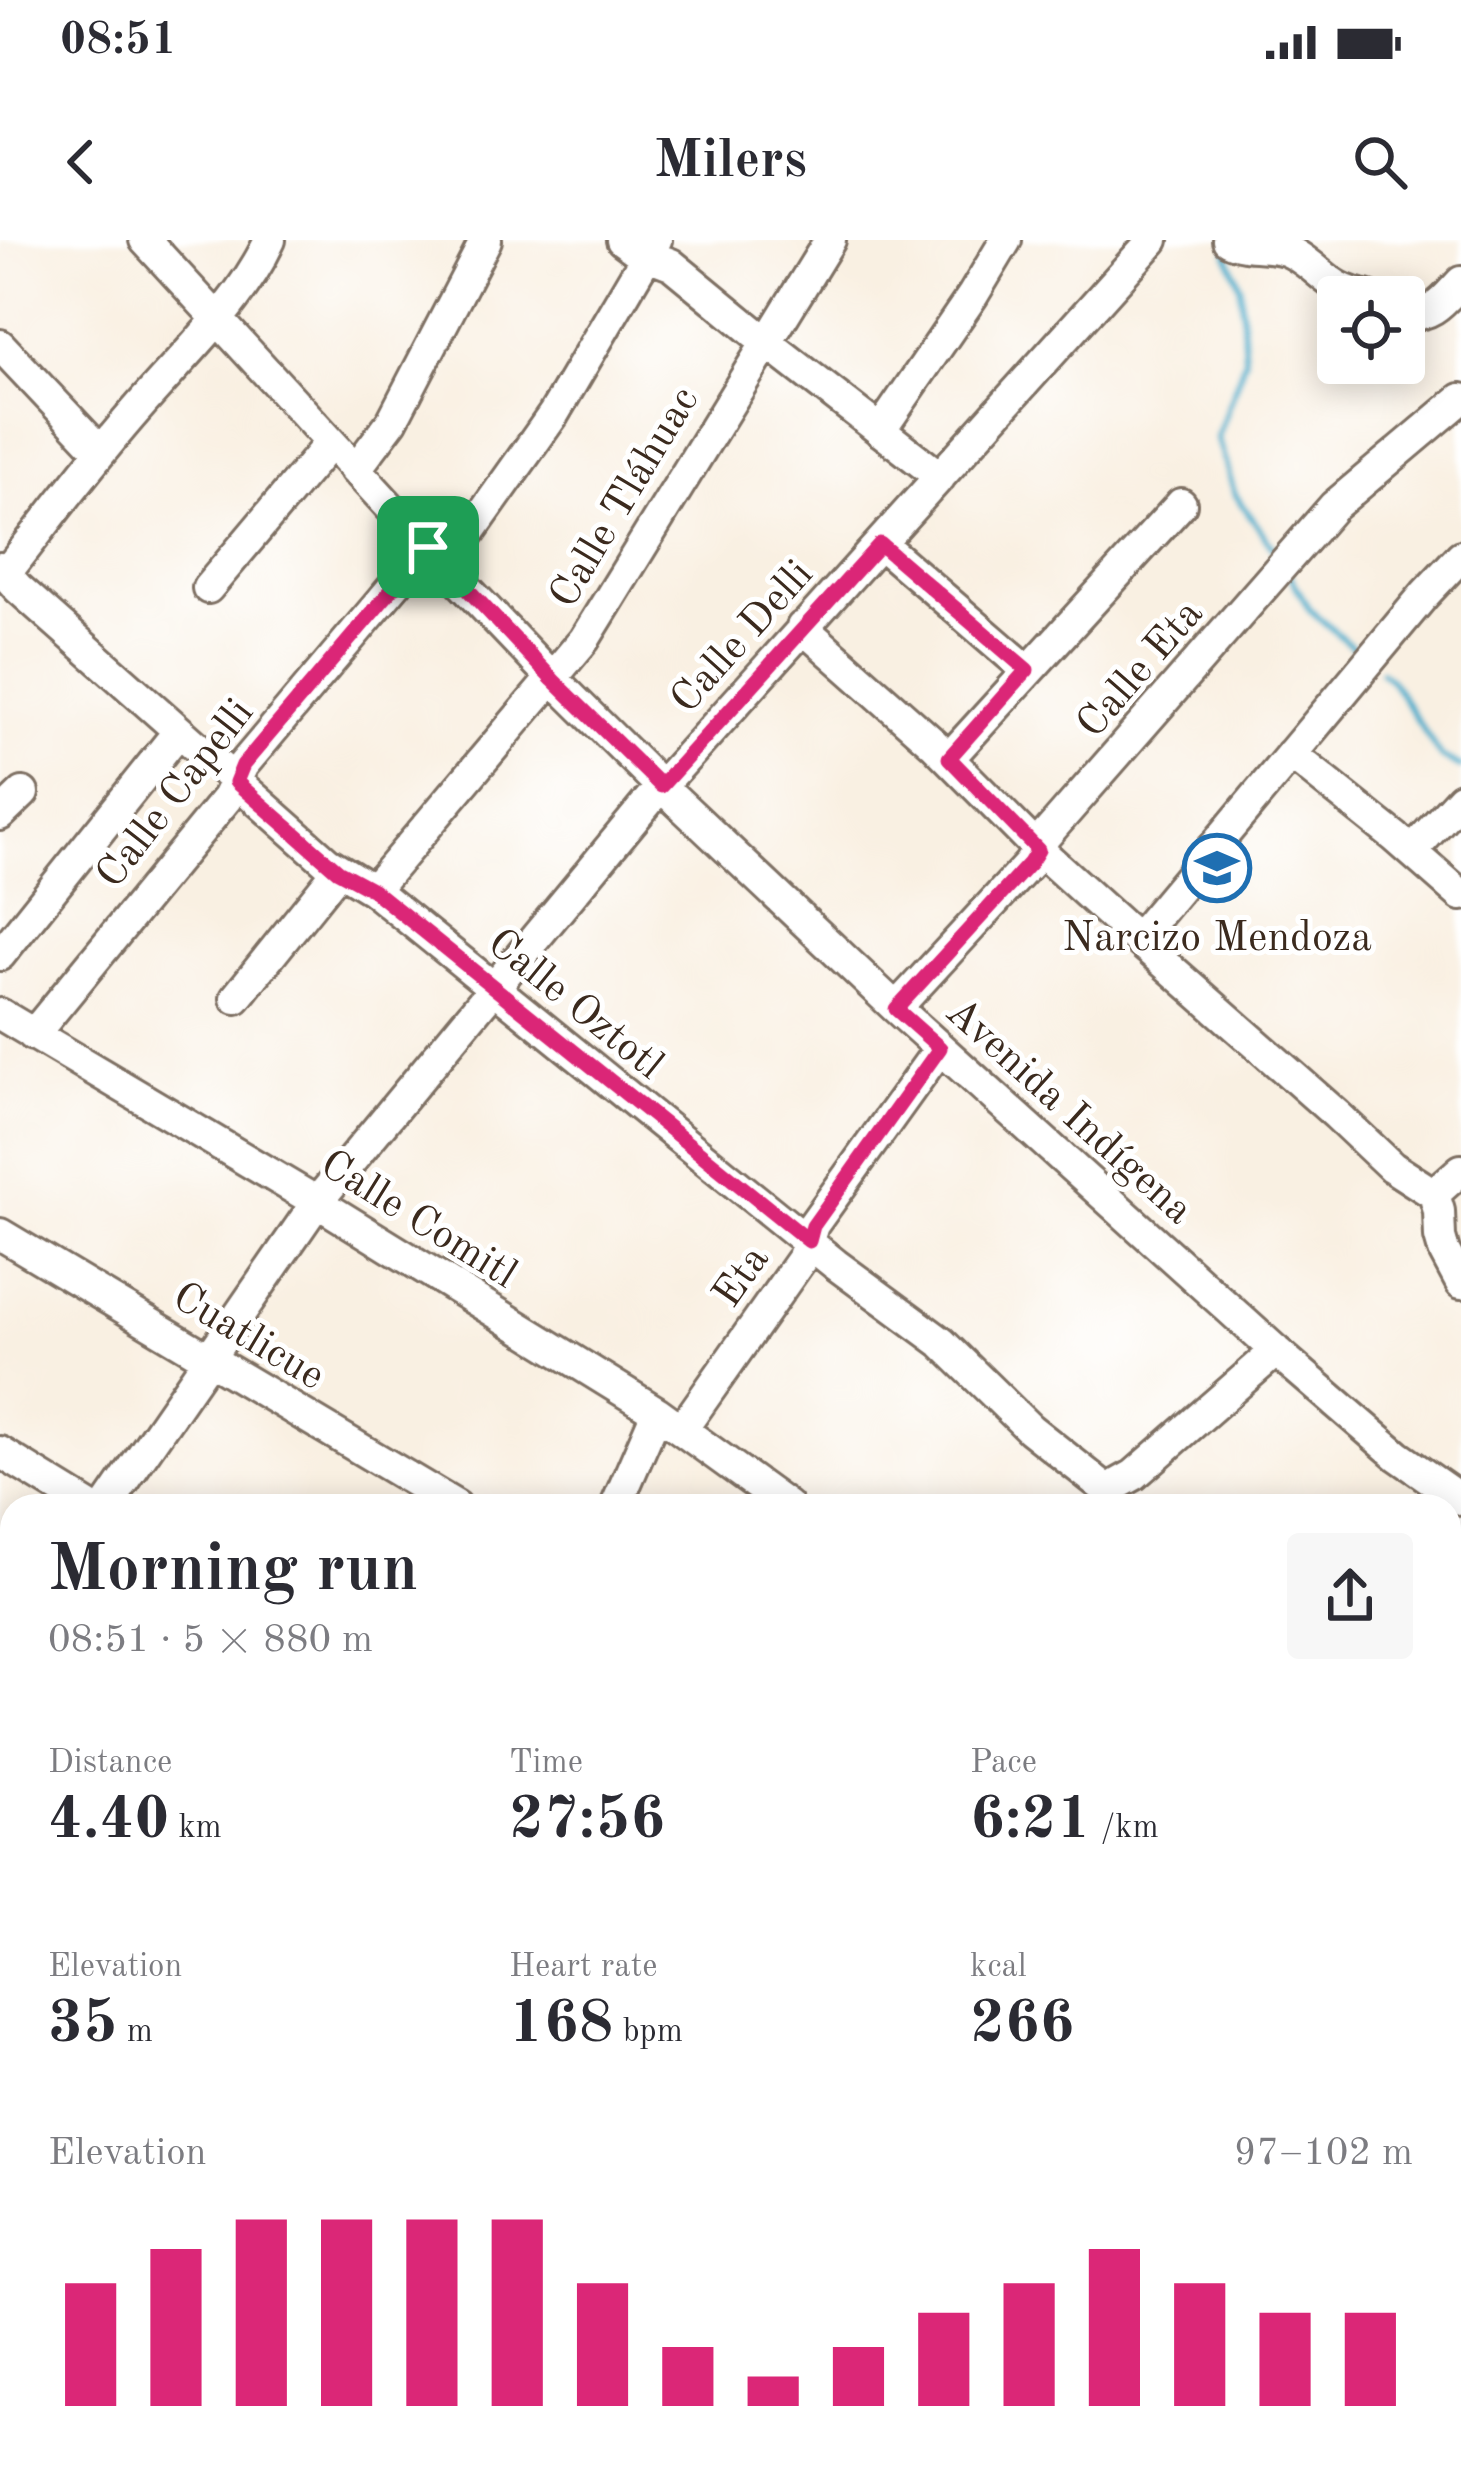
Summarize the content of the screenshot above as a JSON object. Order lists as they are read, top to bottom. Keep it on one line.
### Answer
{"streets":{"street":["Calle Tláhuac","Calle Delli","Calle Eta","Calle Capelli","Calle Oztotl","Avenida Indígena","Calle Comitl","Eta","Cuatlicue"]},"crossings":[["Calle Tláhuac","Calle Oztotl"],["Calle Tláhuac","Avenida Indígena"],["Calle Delli","Calle Oztotl"],["Calle Delli","Avenida Indígena"],["Calle Delli","Calle Comitl"],["Calle Delli","Cuatlicue"],["Calle Eta","Avenida Indígena"],["Calle Capelli","Calle Oztotl"],["Calle Capelli","Avenida Indígena"],["Calle Capelli","Calle Comitl"],["Calle Oztotl","Eta"],["Avenida Indígena","Eta"],["Calle Comitl","Eta"]],"places":{"school or university":["Narcizo Mendoza"]},"page":{"status":"08:51","header":"Milers","heading":["Morning run","08:51 · 5 × 880 m"],"stats":[["Distance","4.40 km"],["Time","27:56"],["Pace","6:21 /km"],["Elevation","35 m"],["Heart rate","168 bpm"],["kcal","266"]],"chart":["Elevation","97–102 m"]}}
